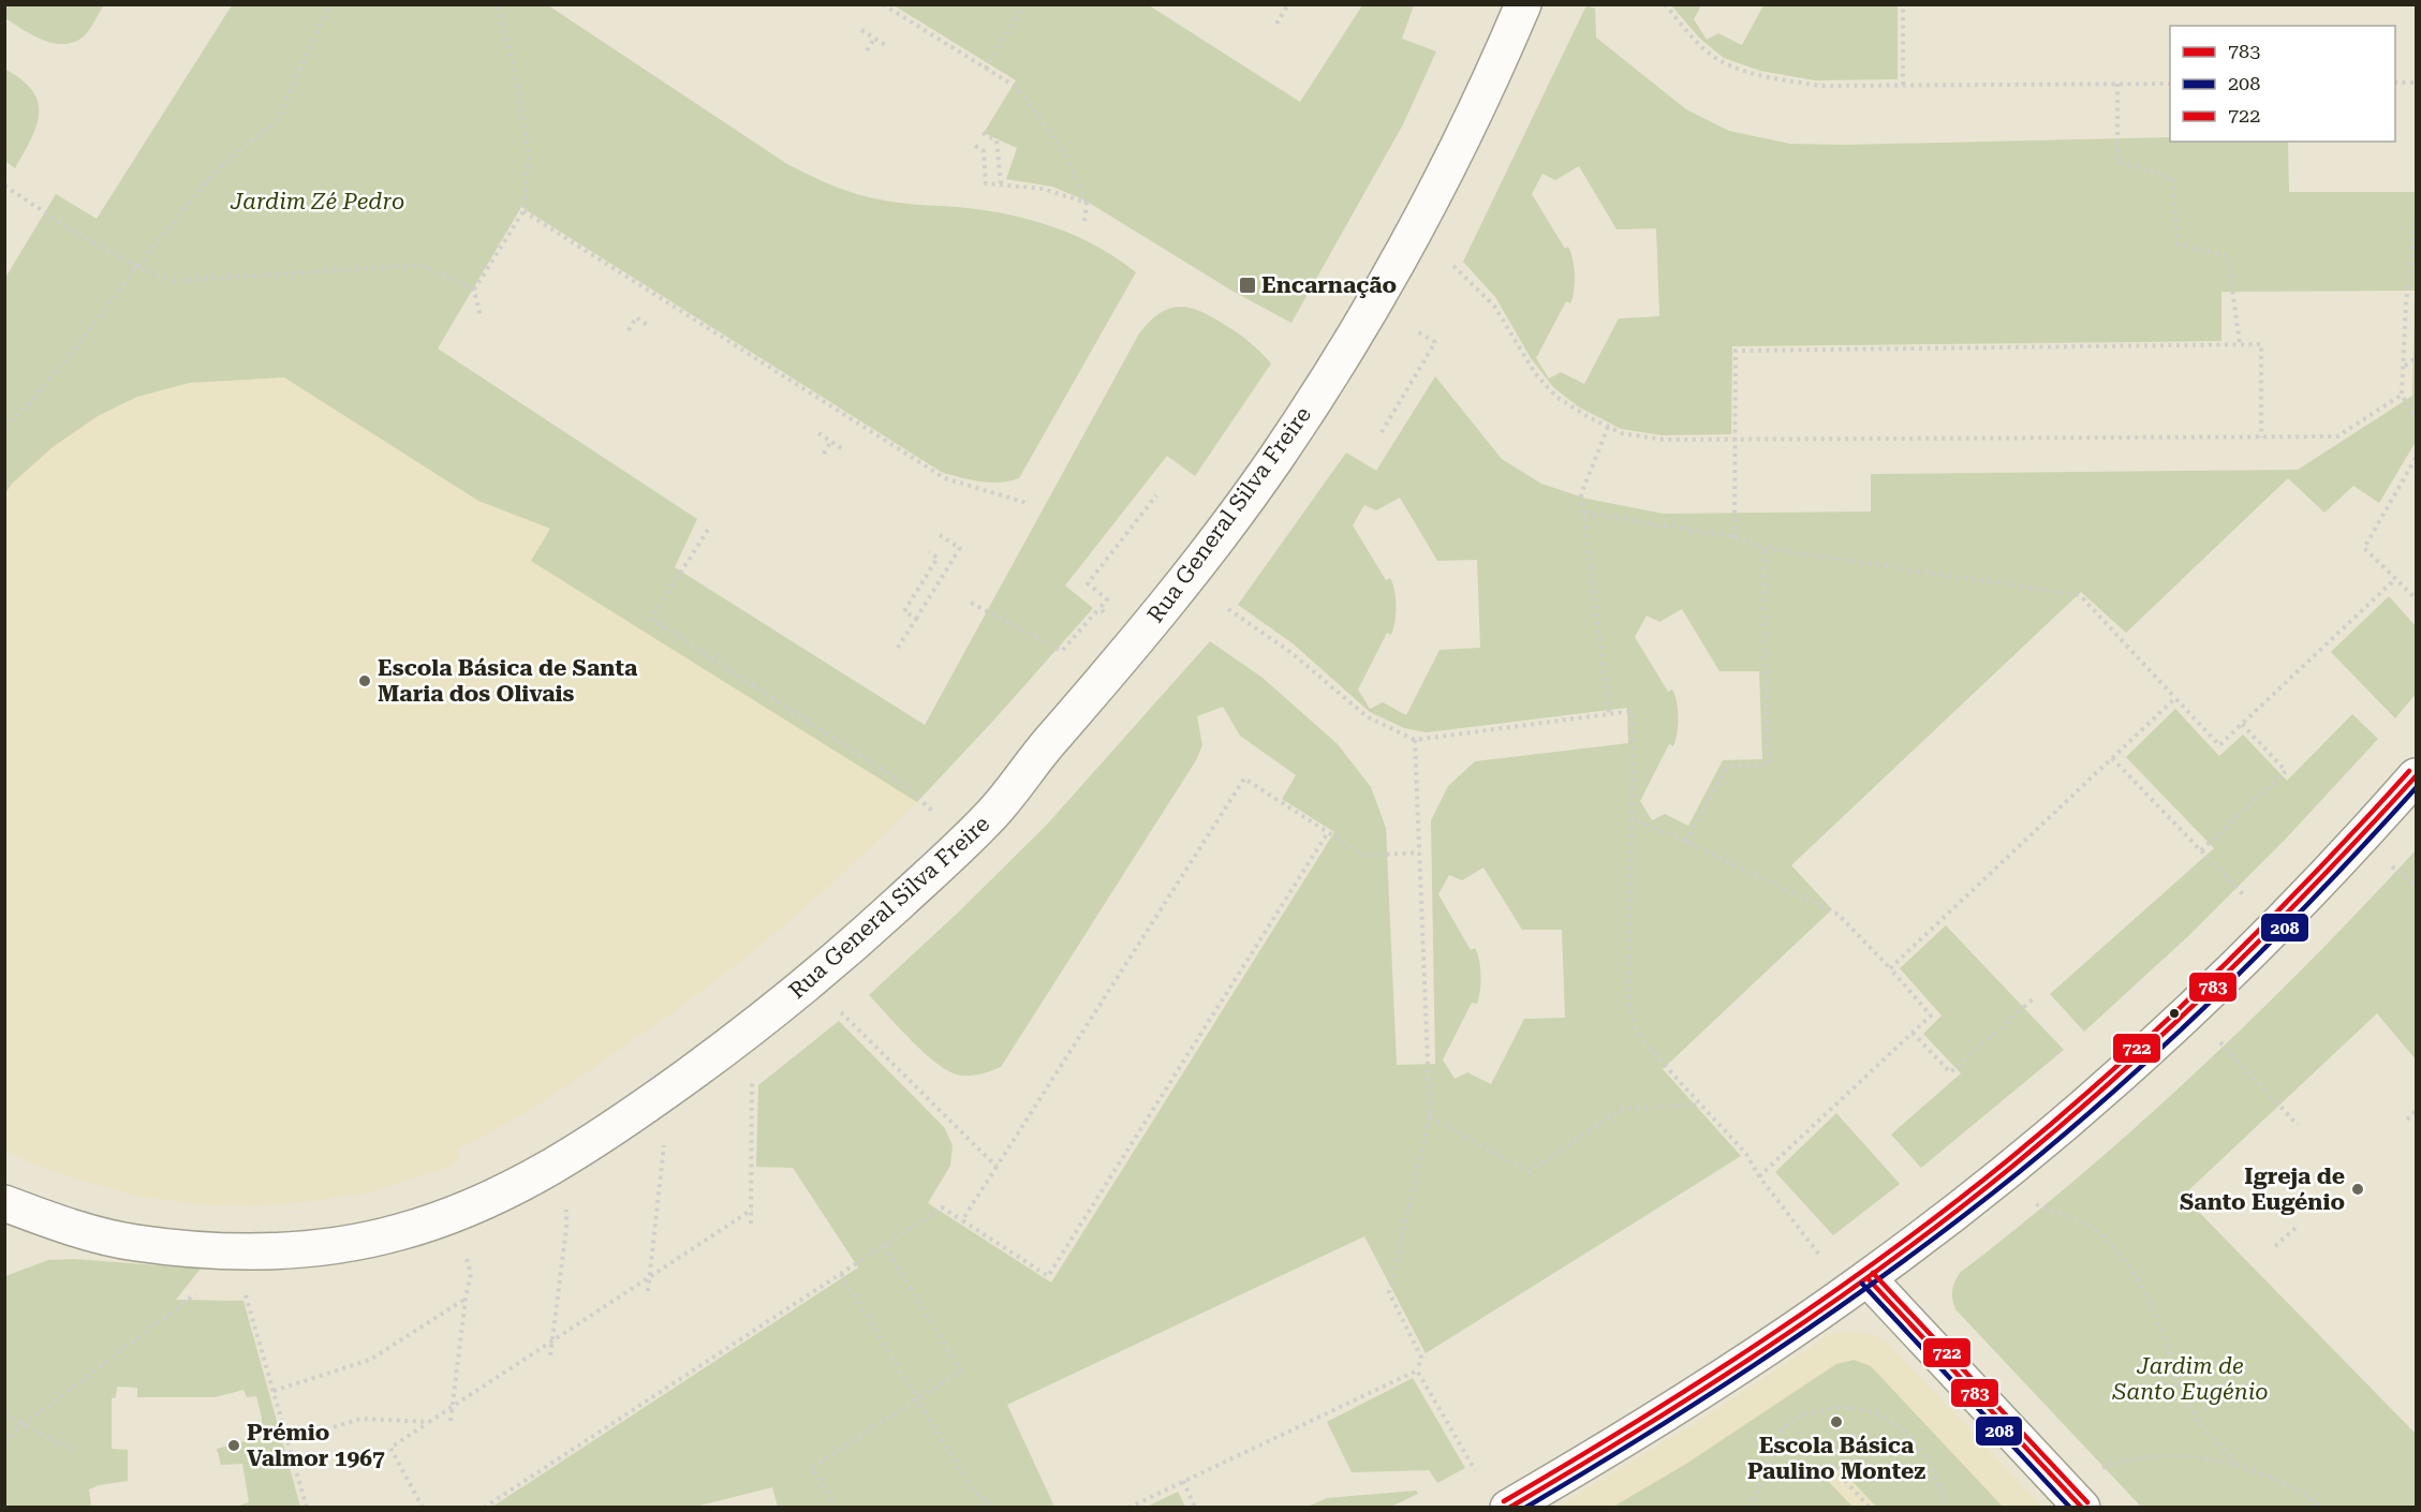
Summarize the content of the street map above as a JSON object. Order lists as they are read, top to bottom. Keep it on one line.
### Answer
{"streets":{"street":["Rua General Silva Freire"]},"parks":["Jardim Zé Pedro","Jardim de Santo Eugénio"],"places":{"transit":["Encarnação"],"other":["Escola Básica de Santa Maria dos Olivais","Igreja de Santo Eugénio","Escola Básica Paulino Montez","Prémio Valmor 1967"]},"lines":["transit line 722","transit line 783","transit line 208"],"legend":["783","208","722"]}
